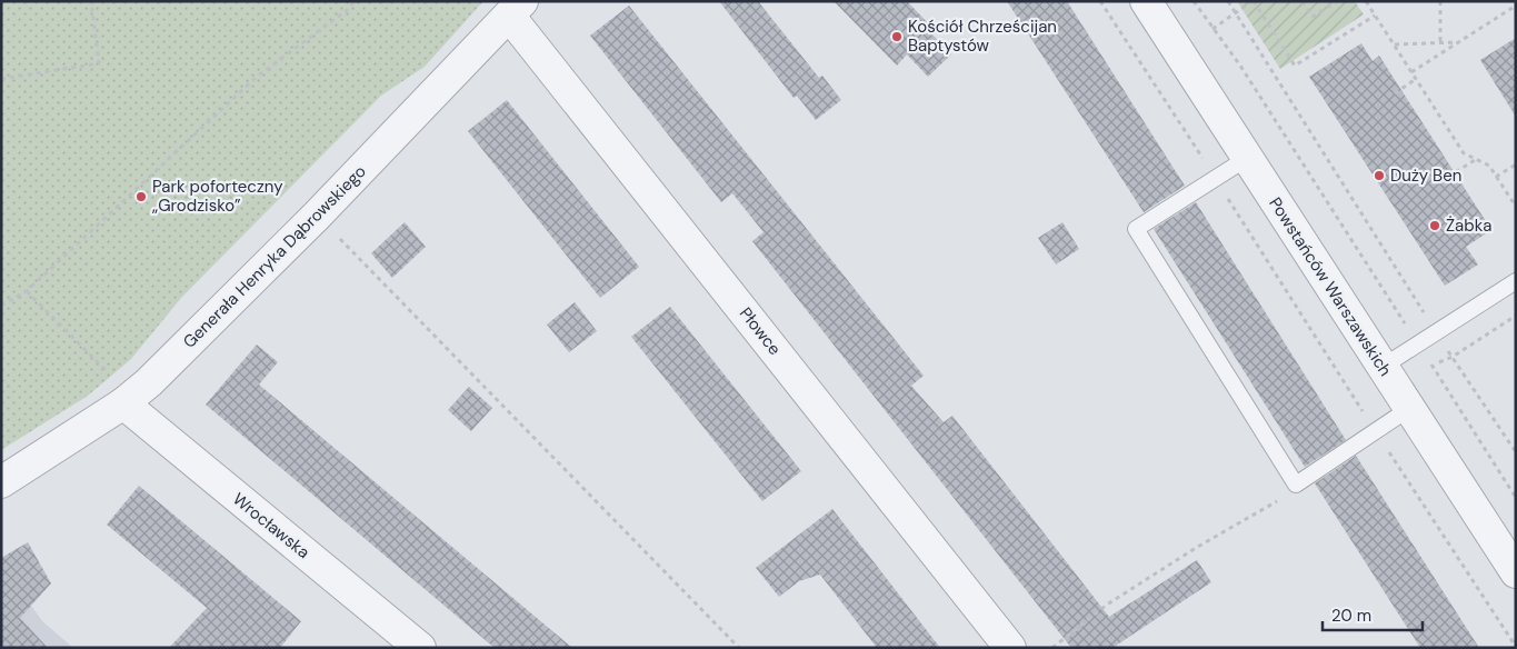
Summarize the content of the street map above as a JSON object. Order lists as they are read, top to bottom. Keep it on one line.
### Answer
{"streets":{"street":["Generała Henryka Dąbrowskiego","Powstańców Warszawskich","Płowce","Wrocławska"]},"crossings":[["Generała Henryka Dąbrowskiego","Płowce"],["Generała Henryka Dąbrowskiego","Wrocławska"]],"places":["Kościół Chrześcijan Baptystów","Duży Ben","Park poforteczny „Grodzisko”","Żabka"],"scale_bar":"20 m"}
